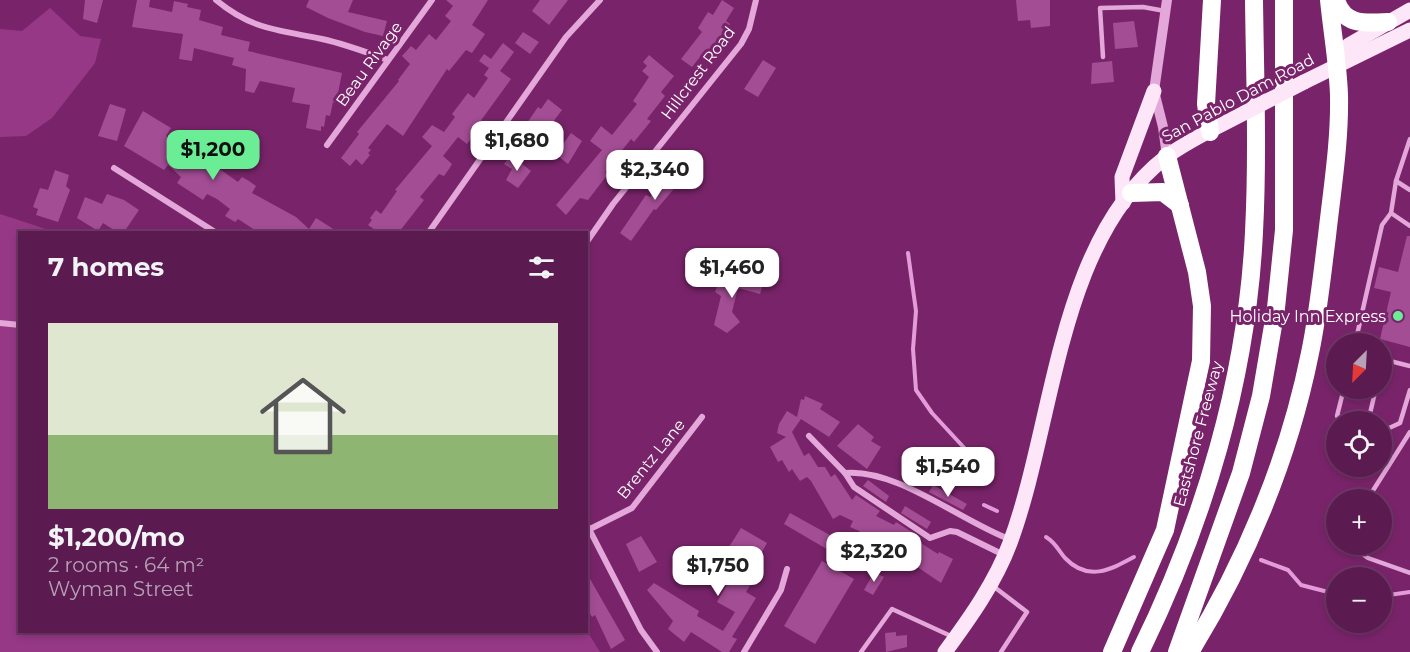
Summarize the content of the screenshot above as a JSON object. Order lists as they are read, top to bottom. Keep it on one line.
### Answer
{"streets":{"highway":["Eastshore Freeway"],"main road":["San Pablo Dam Road"],"street":["Beau Rivage","Hillcrest Road","Brentz Lane"]},"places":["Holiday Inn Express"],"north":"bottom left","page":{"price":["$1,680","$1,200","$2,340","$1,460","$1,540","$2,320","$1,750"],"heading":"7 homes","list":[{"name":"$1,200/mo","note":"2 rooms · 64 m² · Wyman Street"}],"map_buttons":["+","−"]}}
